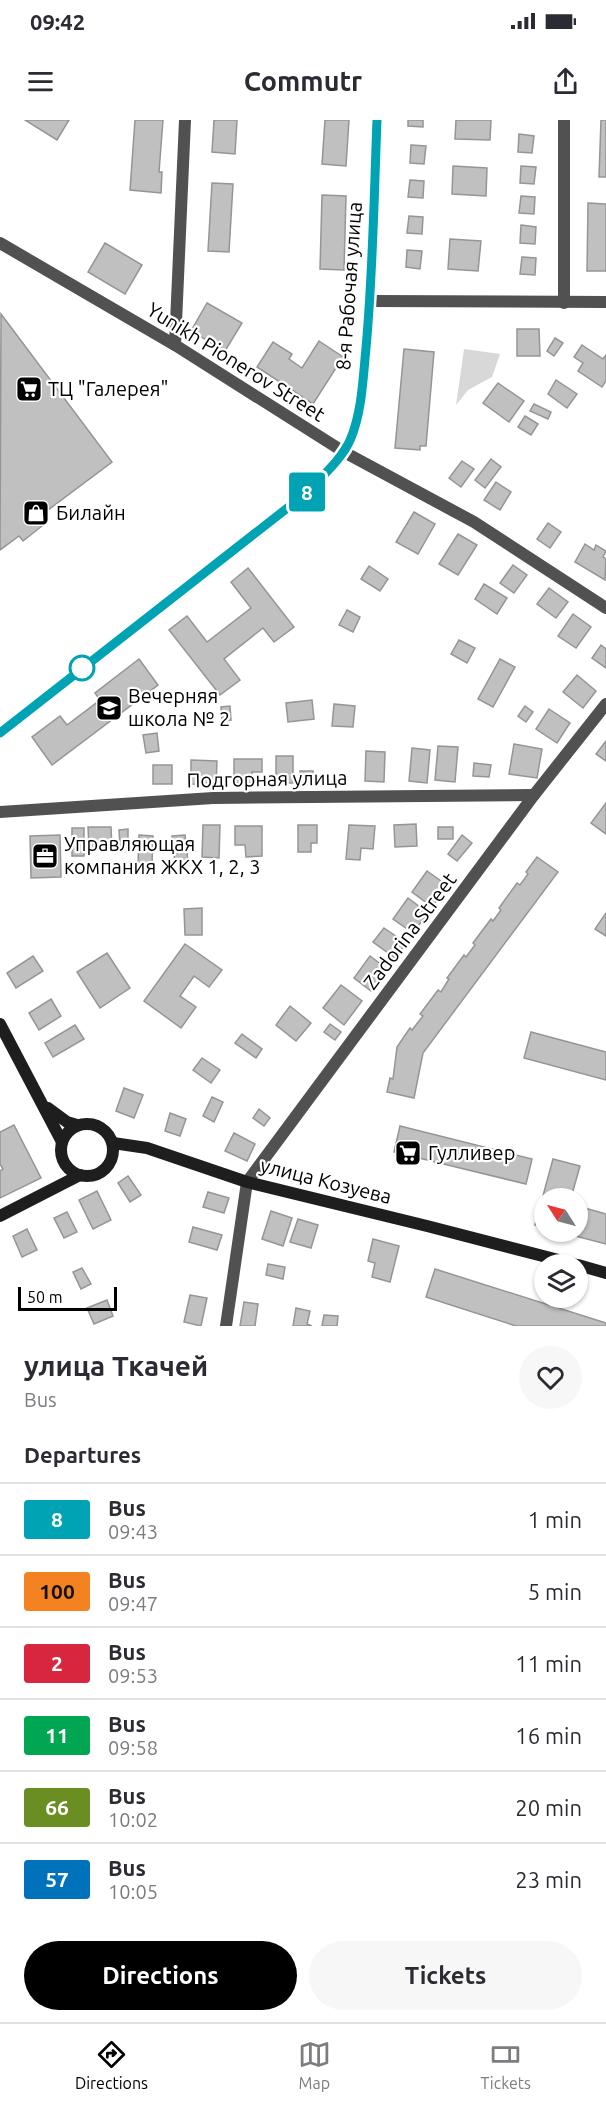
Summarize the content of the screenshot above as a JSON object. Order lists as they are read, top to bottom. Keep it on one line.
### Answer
{"streets":{"street":["8-я Рабочая улица","Yunikh Pionerov Street","Подгорная улица","Zadorina Street","улица Козуева"]},"crossings":[["8-я Рабочая улица","Yunikh Pionerov Street"],["Подгорная улица","Zadorina Street"],["Zadorina Street","улица Козуева"]],"places":{"supermarket":["ТЦ \"Галерея\"","Гулливер"],"shop":["Билайн"],"school or university":["Вечерняя школа № 2"],"office":["Управляющая компания ЖКХ 1, 2, 3"]},"lines":["bus line 8"],"scale_bar":"50 m","north":"top left","page":{"status":"09:42","header":"Commutr","on_map":"8","scale":"50 m","heading":[["улица Ткачей","Bus"],"Departures"],"list":[{"mark":"8","name":"Bus","note":"09:43","value":"1 min"},{"mark":"100","name":"Bus","note":"09:47","value":"5 min"},{"mark":"2","name":"Bus","note":"09:53","value":"11 min"},{"mark":"11","name":"Bus","note":"09:58","value":"16 min"},{"mark":"66","name":"Bus","note":"10:02","value":"20 min"},{"mark":"57","name":"Bus","note":"10:05","value":"23 min"}],"buttons":["Directions","Tickets"],"tabs":["Directions","Map","Tickets"]}}
